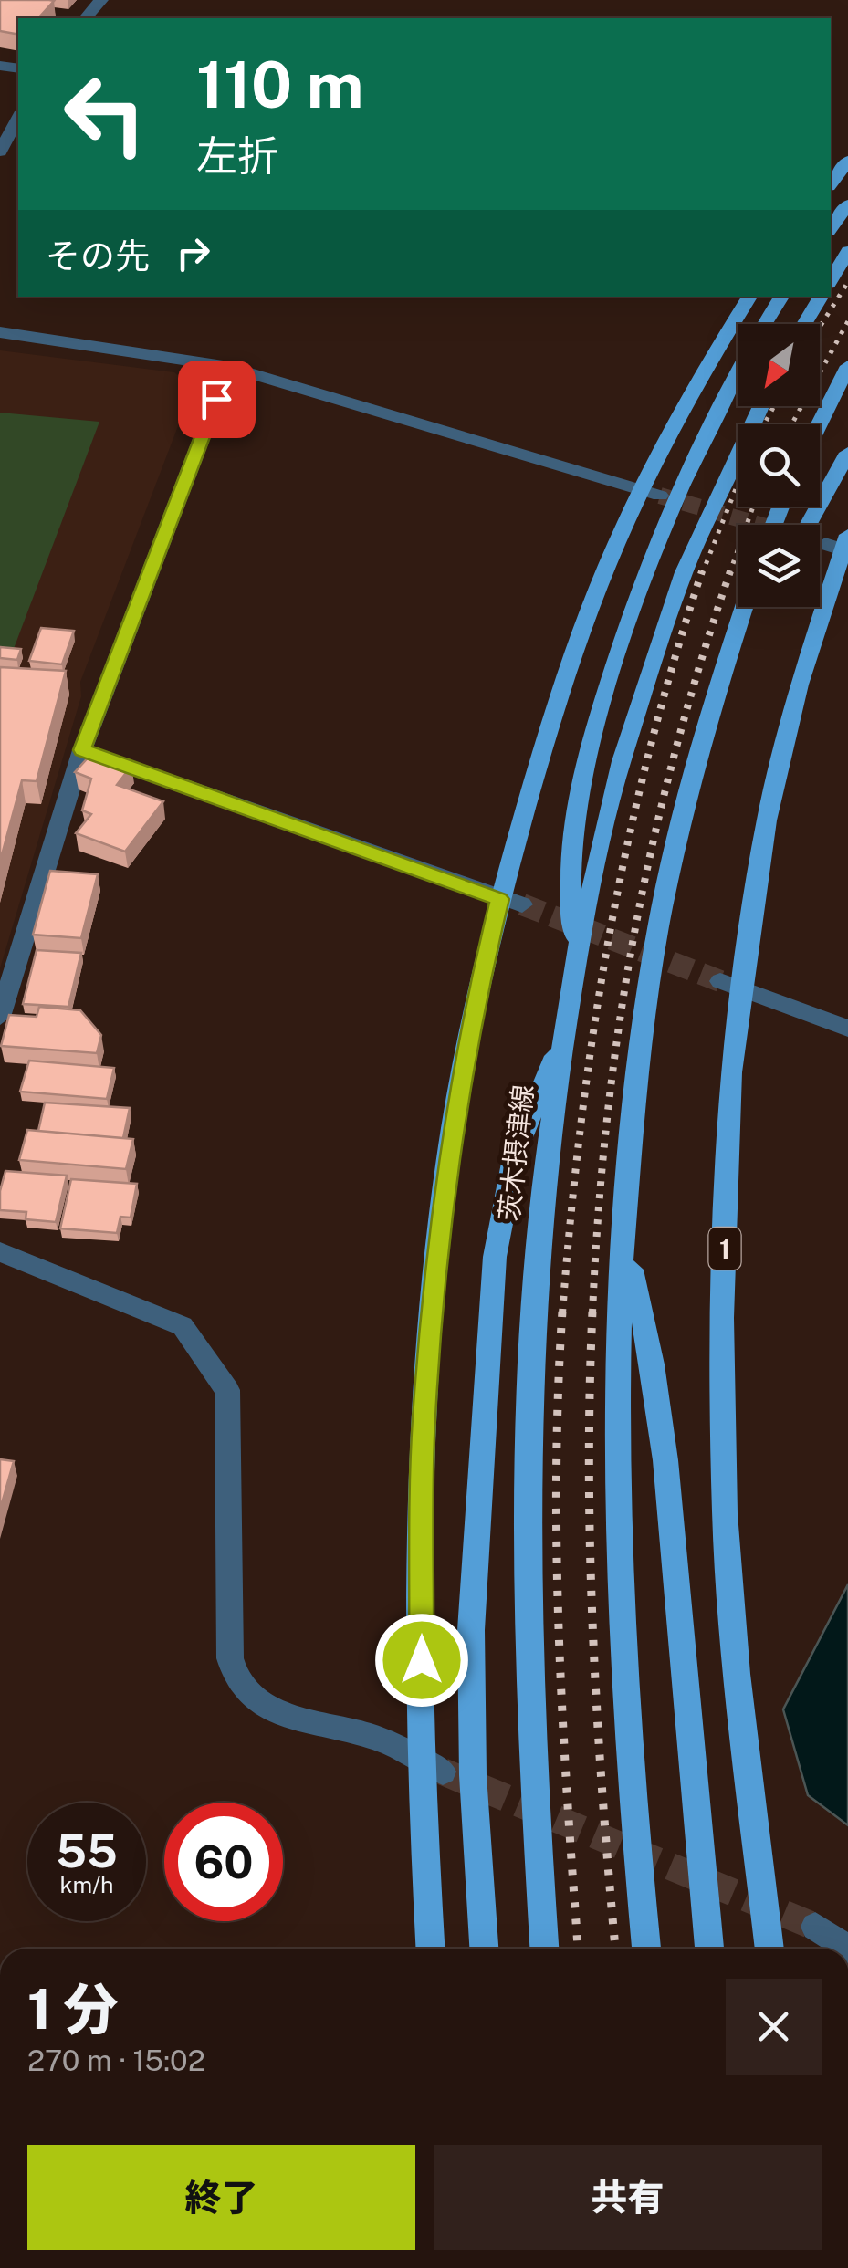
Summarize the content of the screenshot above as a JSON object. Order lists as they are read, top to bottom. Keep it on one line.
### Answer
{"streets":{"main road":["茨木摂津線","1"]},"north":"bottom left","page":{"turn":["110 m","左折"],"then":"その先","speed":"55 km/h","limit":"60","heading":["1 分","270 m · 15:02"],"buttons":["終了","共有"]}}
